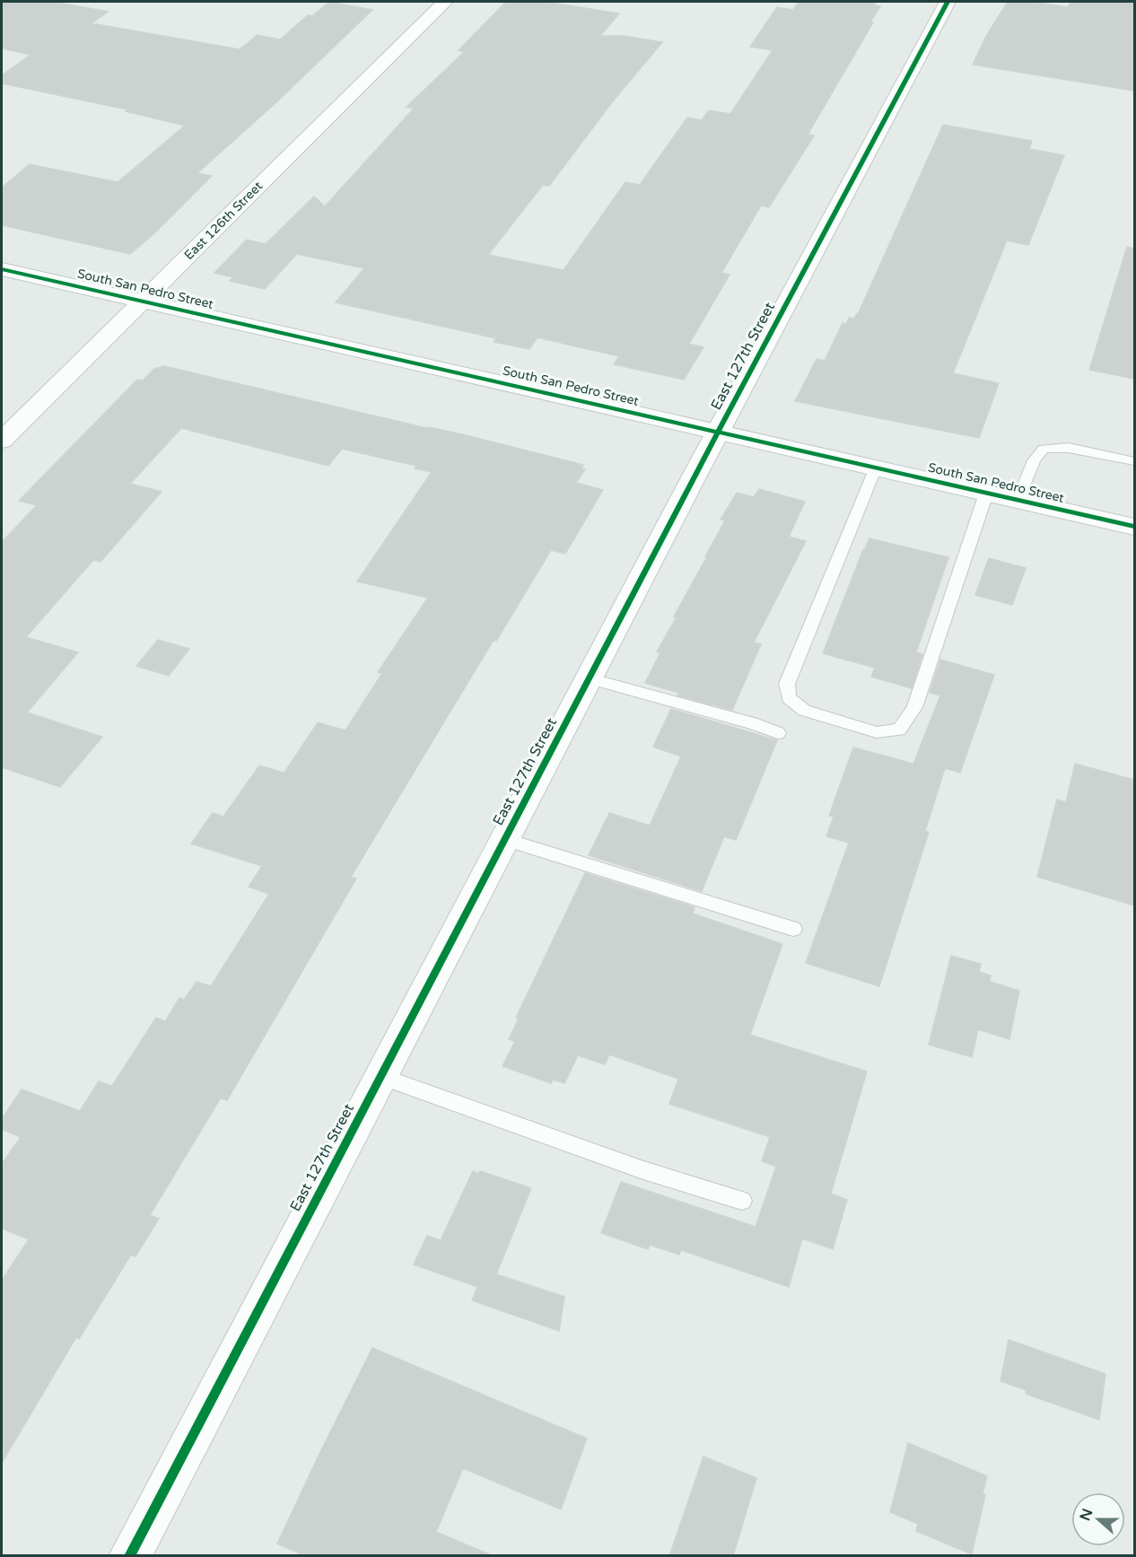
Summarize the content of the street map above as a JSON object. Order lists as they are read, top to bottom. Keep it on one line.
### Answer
{"streets":{"street":["East 126th Street","South San Pedro Street","East 127th Street"]},"crossings":[["East 126th Street","South San Pedro Street"],["South San Pedro Street","East 127th Street"]],"north":"left"}
